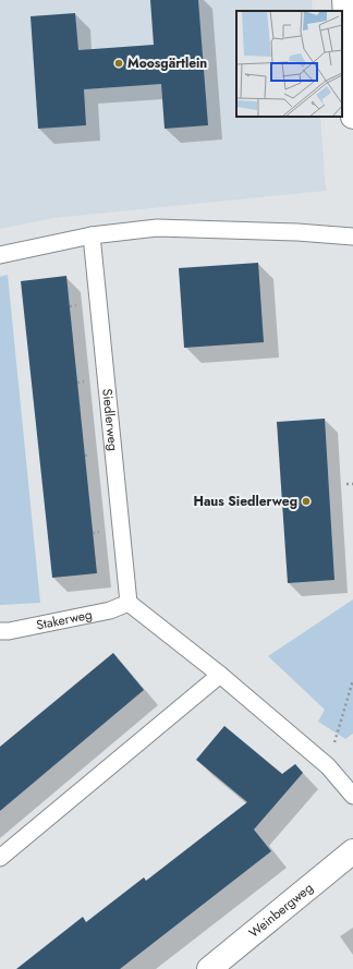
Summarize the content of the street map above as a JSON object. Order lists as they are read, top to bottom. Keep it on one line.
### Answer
{"streets":{"street":["Weinbergweg"],"lane":["Siedlerweg","Stakerweg"]},"crossings":[["Siedlerweg","Stakerweg"]],"places":["Moosgärtlein","Haus Siedlerweg"]}
